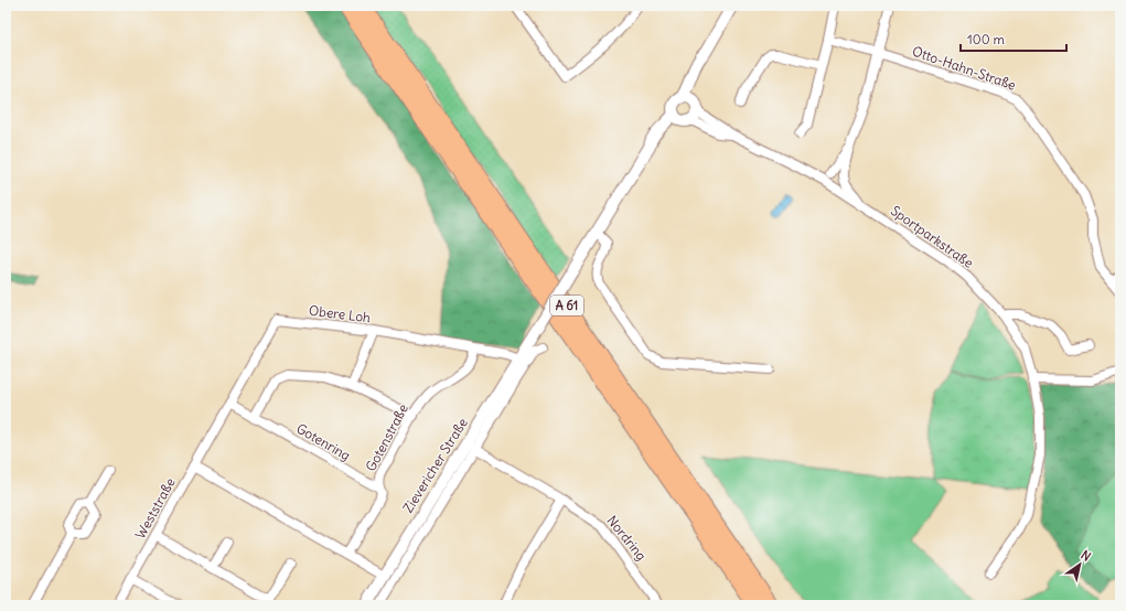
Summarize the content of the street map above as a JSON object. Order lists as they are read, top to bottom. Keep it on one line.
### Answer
{"streets":{"highway":["A 61"],"street":["Otto-Hahn-Straße","Sportparkstraße","Obere Loh","Gotenstraße","Gotenring","Zievericher Straße","Weststraße","Nordring"]},"crossings":[["Sportparkstraße","Zievericher Straße"],["Obere Loh","Gotenstraße"],["Obere Loh","Gotenring"],["Obere Loh","Zievericher Straße"],["Obere Loh","Weststraße"],["Gotenstraße","Gotenring"],["Zievericher Straße","Nordring"]],"scale_bar":"100 m","north":"top right"}
